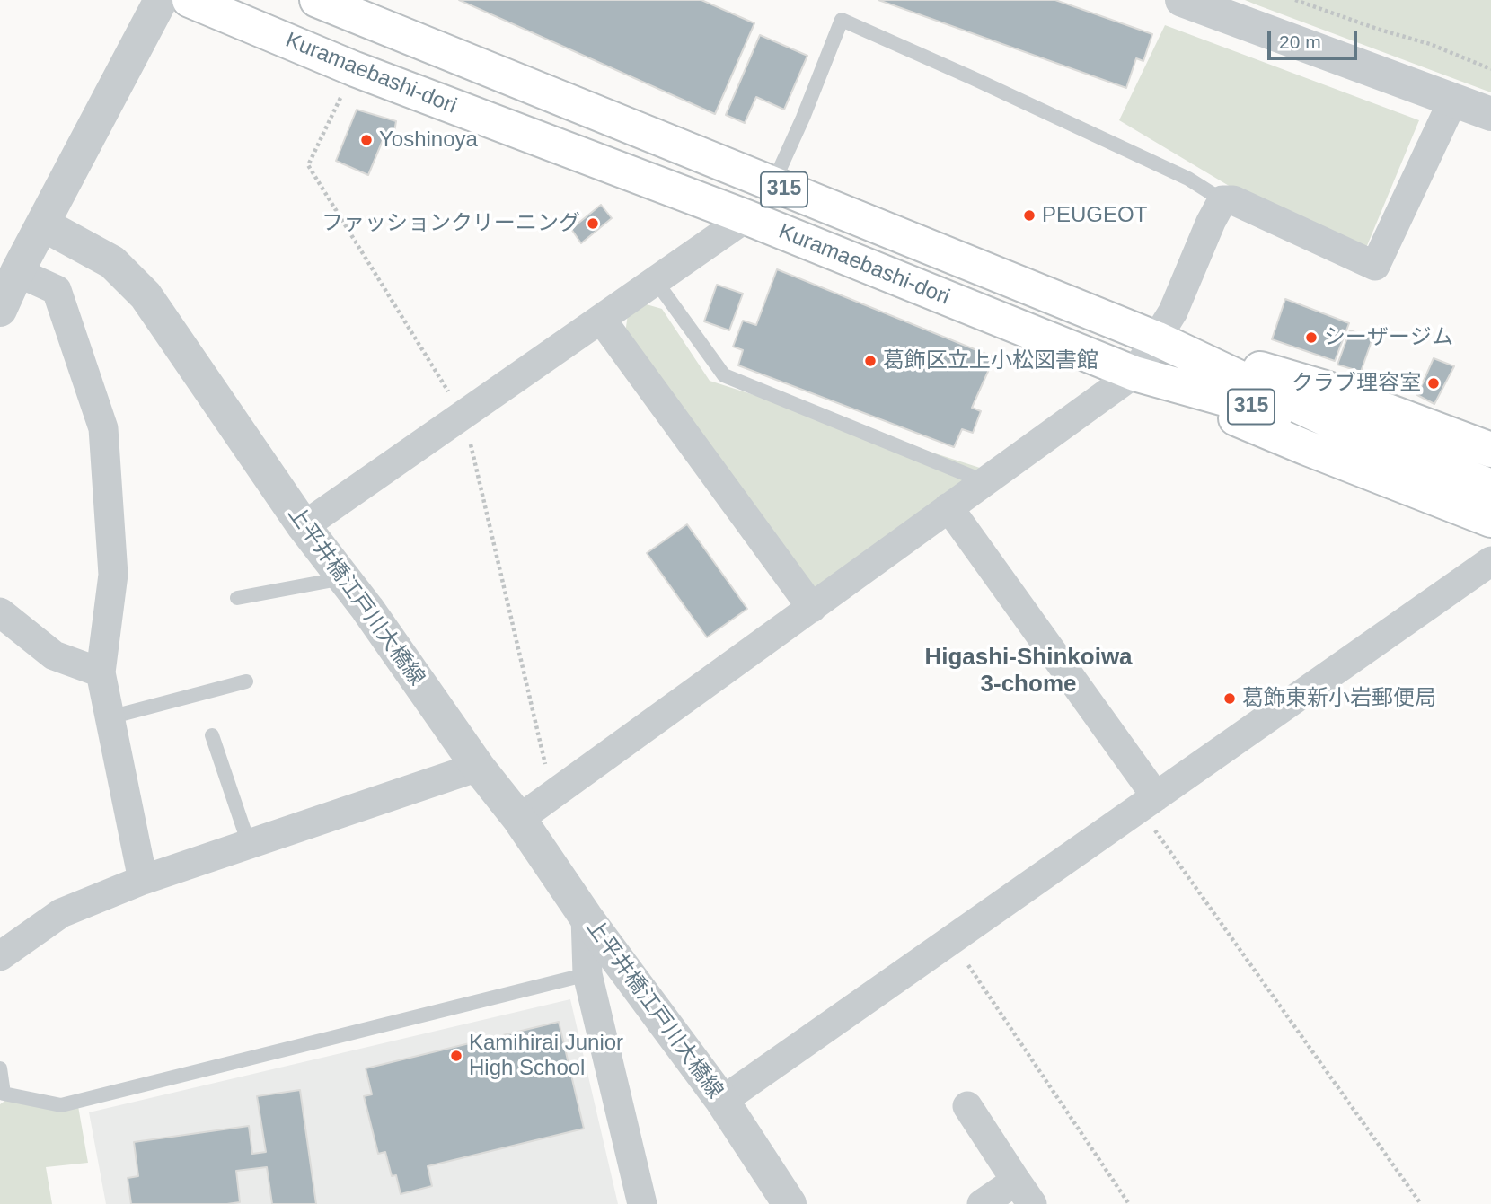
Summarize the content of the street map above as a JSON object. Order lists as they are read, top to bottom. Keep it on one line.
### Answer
{"streets":{"main road":["Kuramaebashi-dori","315"],"street":["上平井橋江戸川大橋線"]},"districts":["Higashi-Shinkoiwa 3-chome"],"places":["Yoshinoya","PEUGEOT","ファッションクリーニング","シーザージム","葛飾区立上小松図書館","クラブ理容室","葛飾東新小岩郵便局","Kamihirai Junior High School"],"scale_bar":"20 m"}
